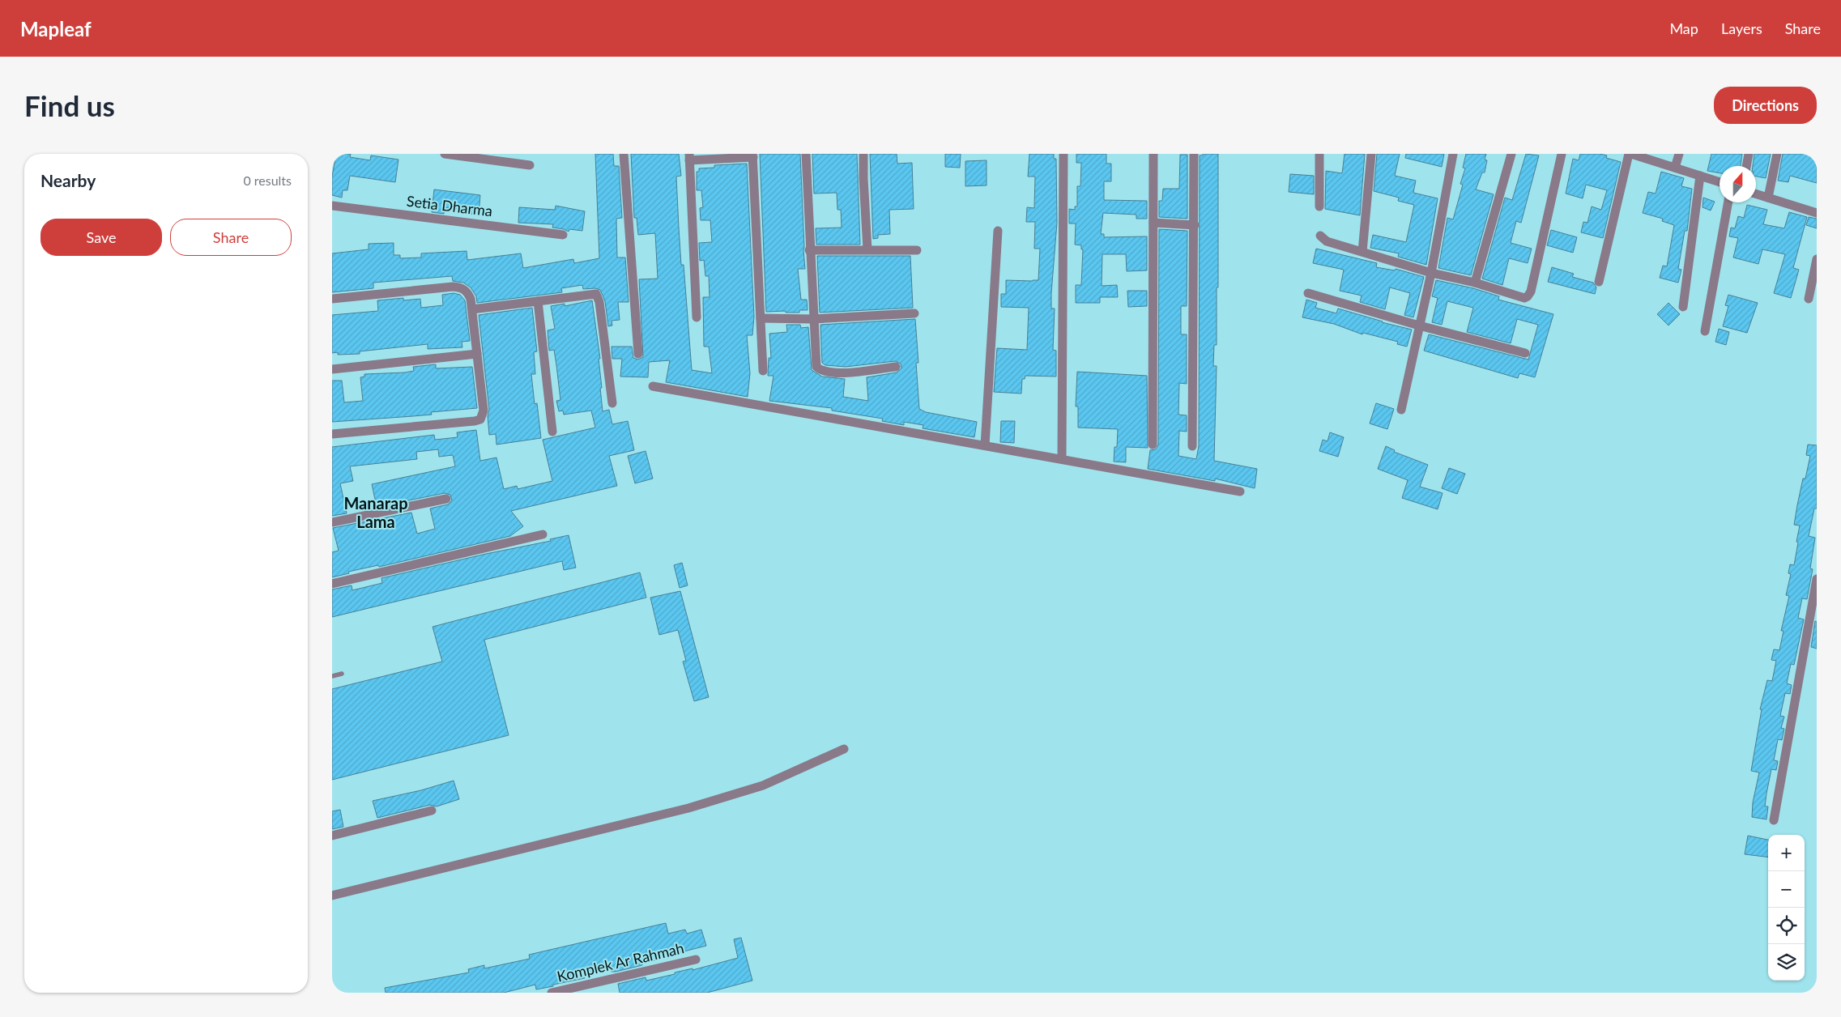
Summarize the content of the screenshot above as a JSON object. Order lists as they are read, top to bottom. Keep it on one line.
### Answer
{"streets":{"street":["Setia Dharma","Komplek Ar Rahmah"]},"districts":["Manarap Lama"],"north":"top","page":{"header":"Mapleaf","nav":["Map","Layers","Share"],"buttons":["Directions",["Save","Share"]],"title":"Find us","heading":["Nearby","0 results"],"map_buttons":["+","−"]}}
